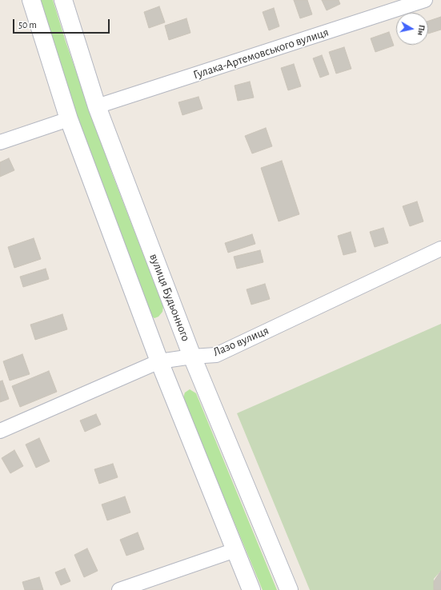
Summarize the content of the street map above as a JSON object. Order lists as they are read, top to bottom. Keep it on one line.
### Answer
{"streets":{"main road":["вулиця Будьонного"],"street":["Гулака-Артемовського вулиця","Лазо вулиця"]},"crossings":[["Гулака-Артемовського вулиця","вулиця Будьонного"],["вулиця Будьонного","Лазо вулиця"]],"scale_bar":"50 m","north":"right"}
